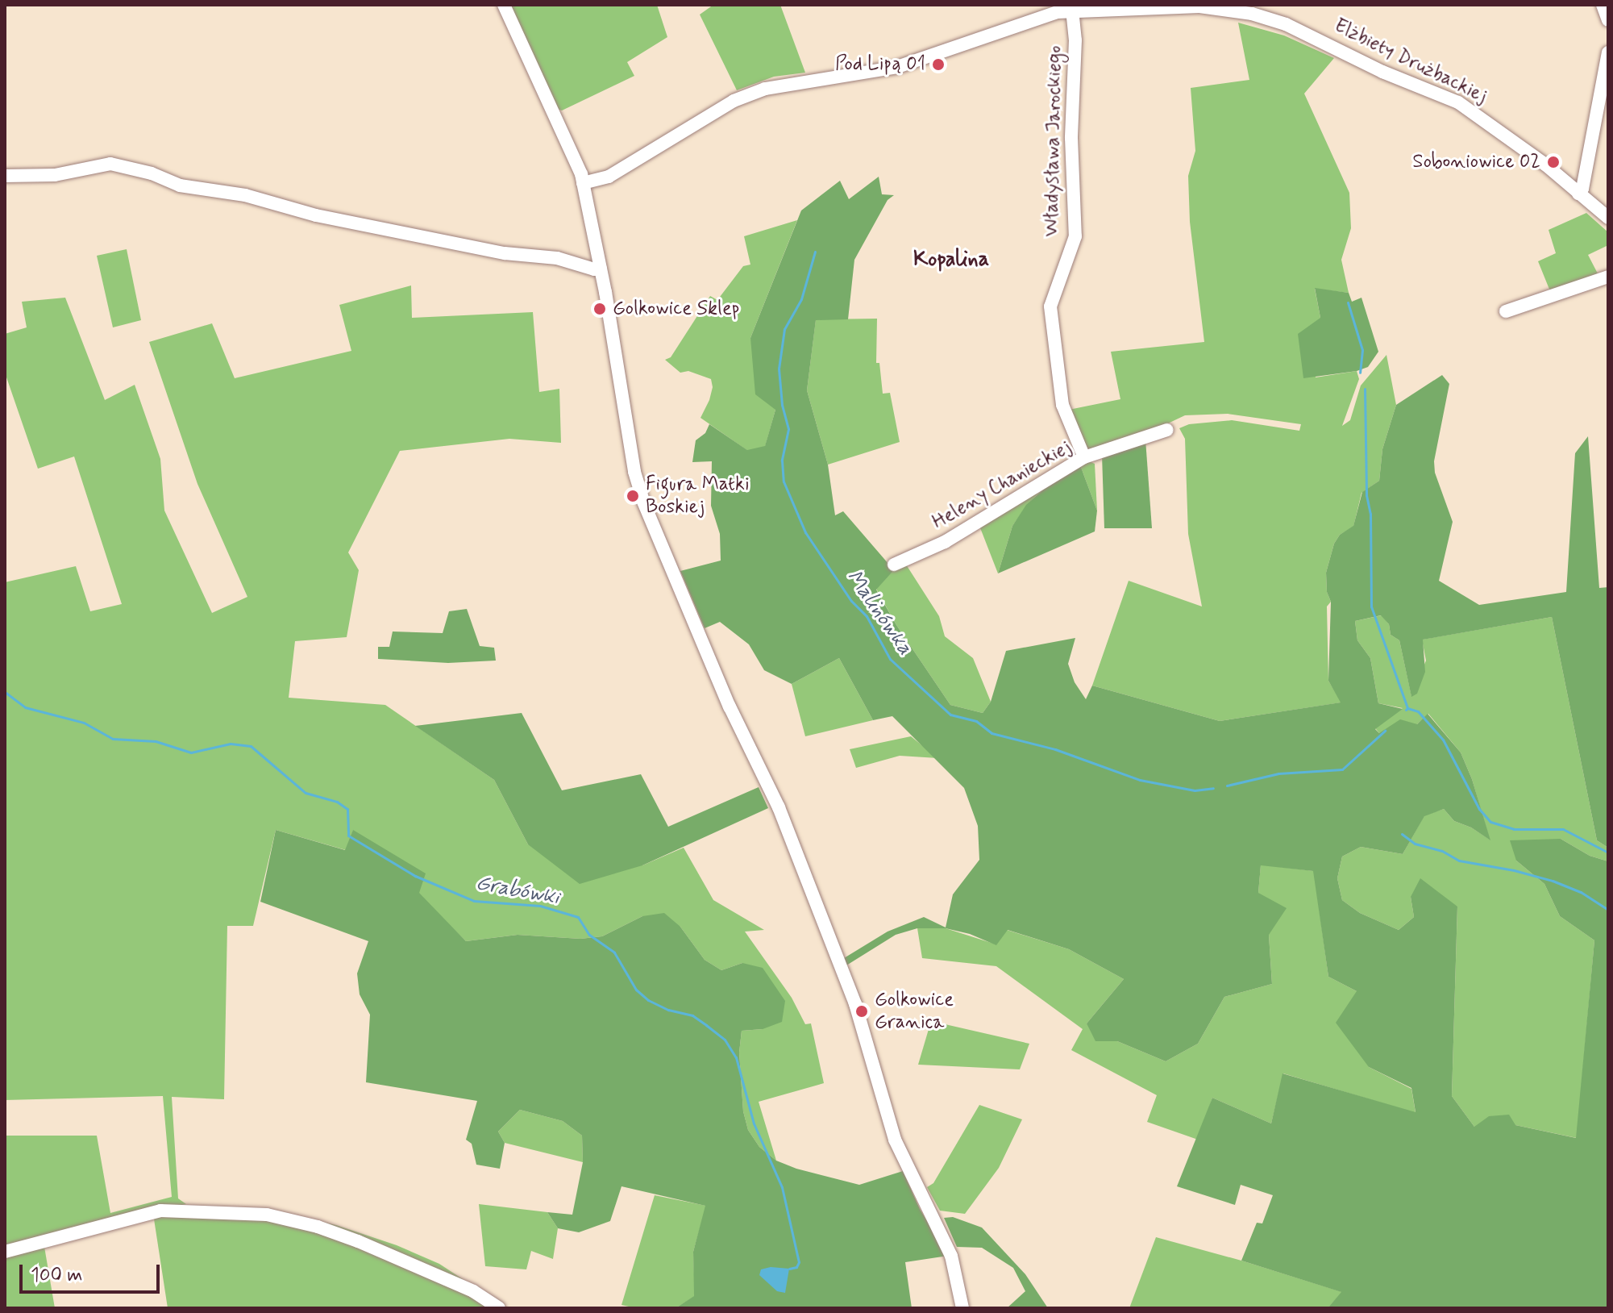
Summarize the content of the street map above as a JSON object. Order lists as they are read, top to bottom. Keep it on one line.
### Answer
{"streets":{"street":["Elżbiety Drużbackiej","Władysława Jarockiego","Heleny Chanieckiej"]},"crossings":[["Elżbiety Drużbackiej","Władysława Jarockiego"],["Władysława Jarockiego","Heleny Chanieckiej"]],"districts":["Kopalina"],"water":["Malinówka","Grabówki"],"places":["Pod Lipą 01","Soboniowice 02","Golkowice Sklep","Figura Matki Boskiej","Golkowice Granica"],"scale_bar":"100 m"}
